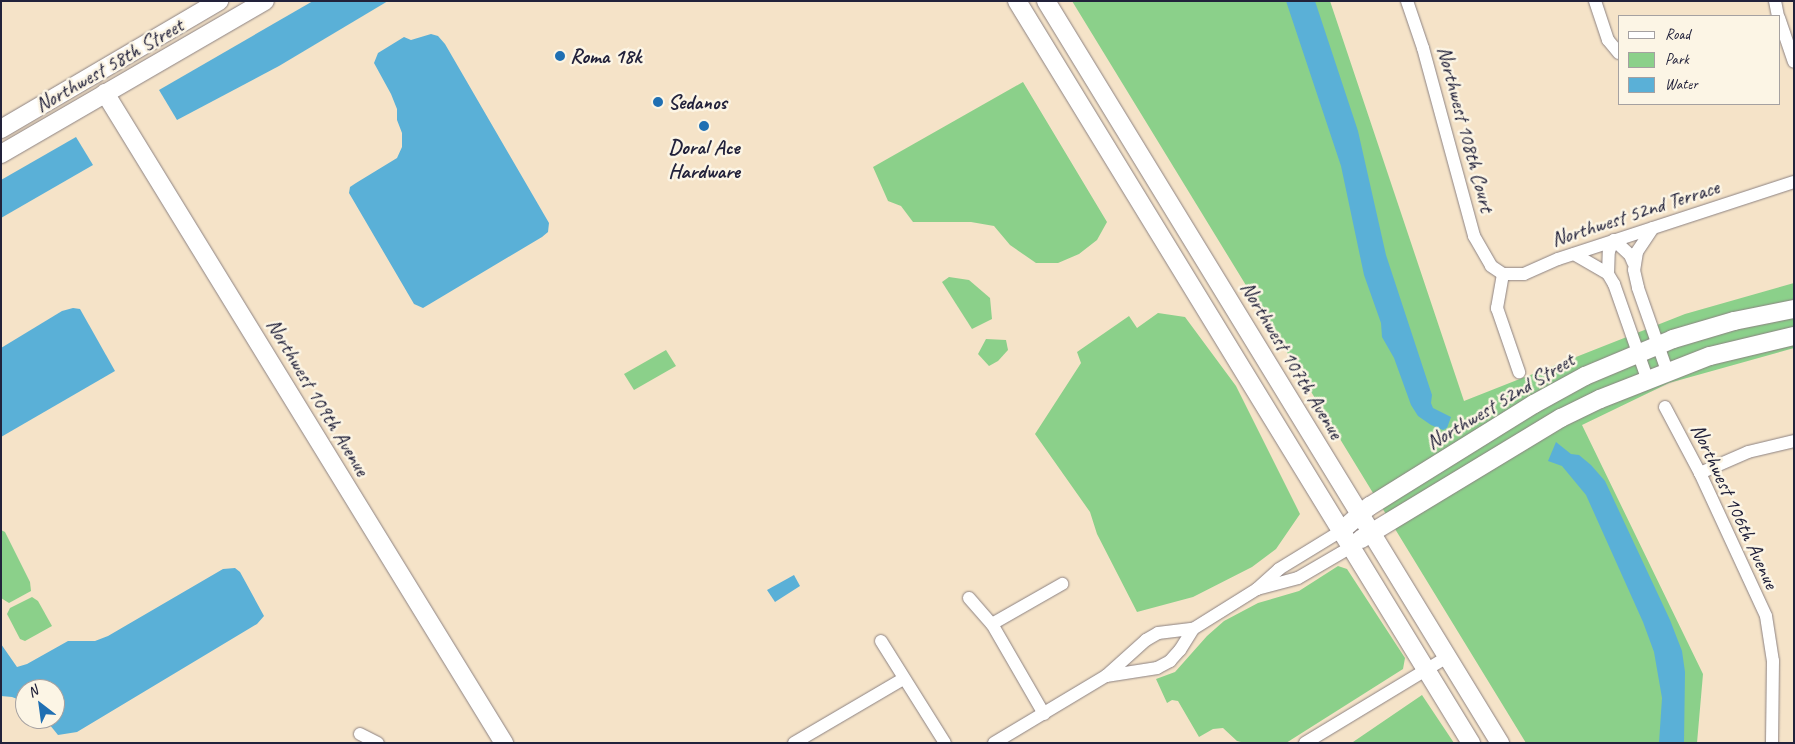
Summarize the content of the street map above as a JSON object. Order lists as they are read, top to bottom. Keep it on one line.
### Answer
{"streets":{"street":["Northwest 58th Street","Northwest 108th Court","Northwest 52nd Terrace","Northwest 107th Avenue","Northwest 109th Avenue","Northwest 52nd Street","Northwest 106th Avenue"]},"crossings":[["Northwest 58th Street","Northwest 109th Avenue"],["Northwest 108th Court","Northwest 52nd Terrace"],["Northwest 107th Avenue","Northwest 52nd Street"]],"places":["Roma 18k","Sedanos","Doral Ace Hardware"],"legend":["Road","Park","Water"],"north":"top left"}
